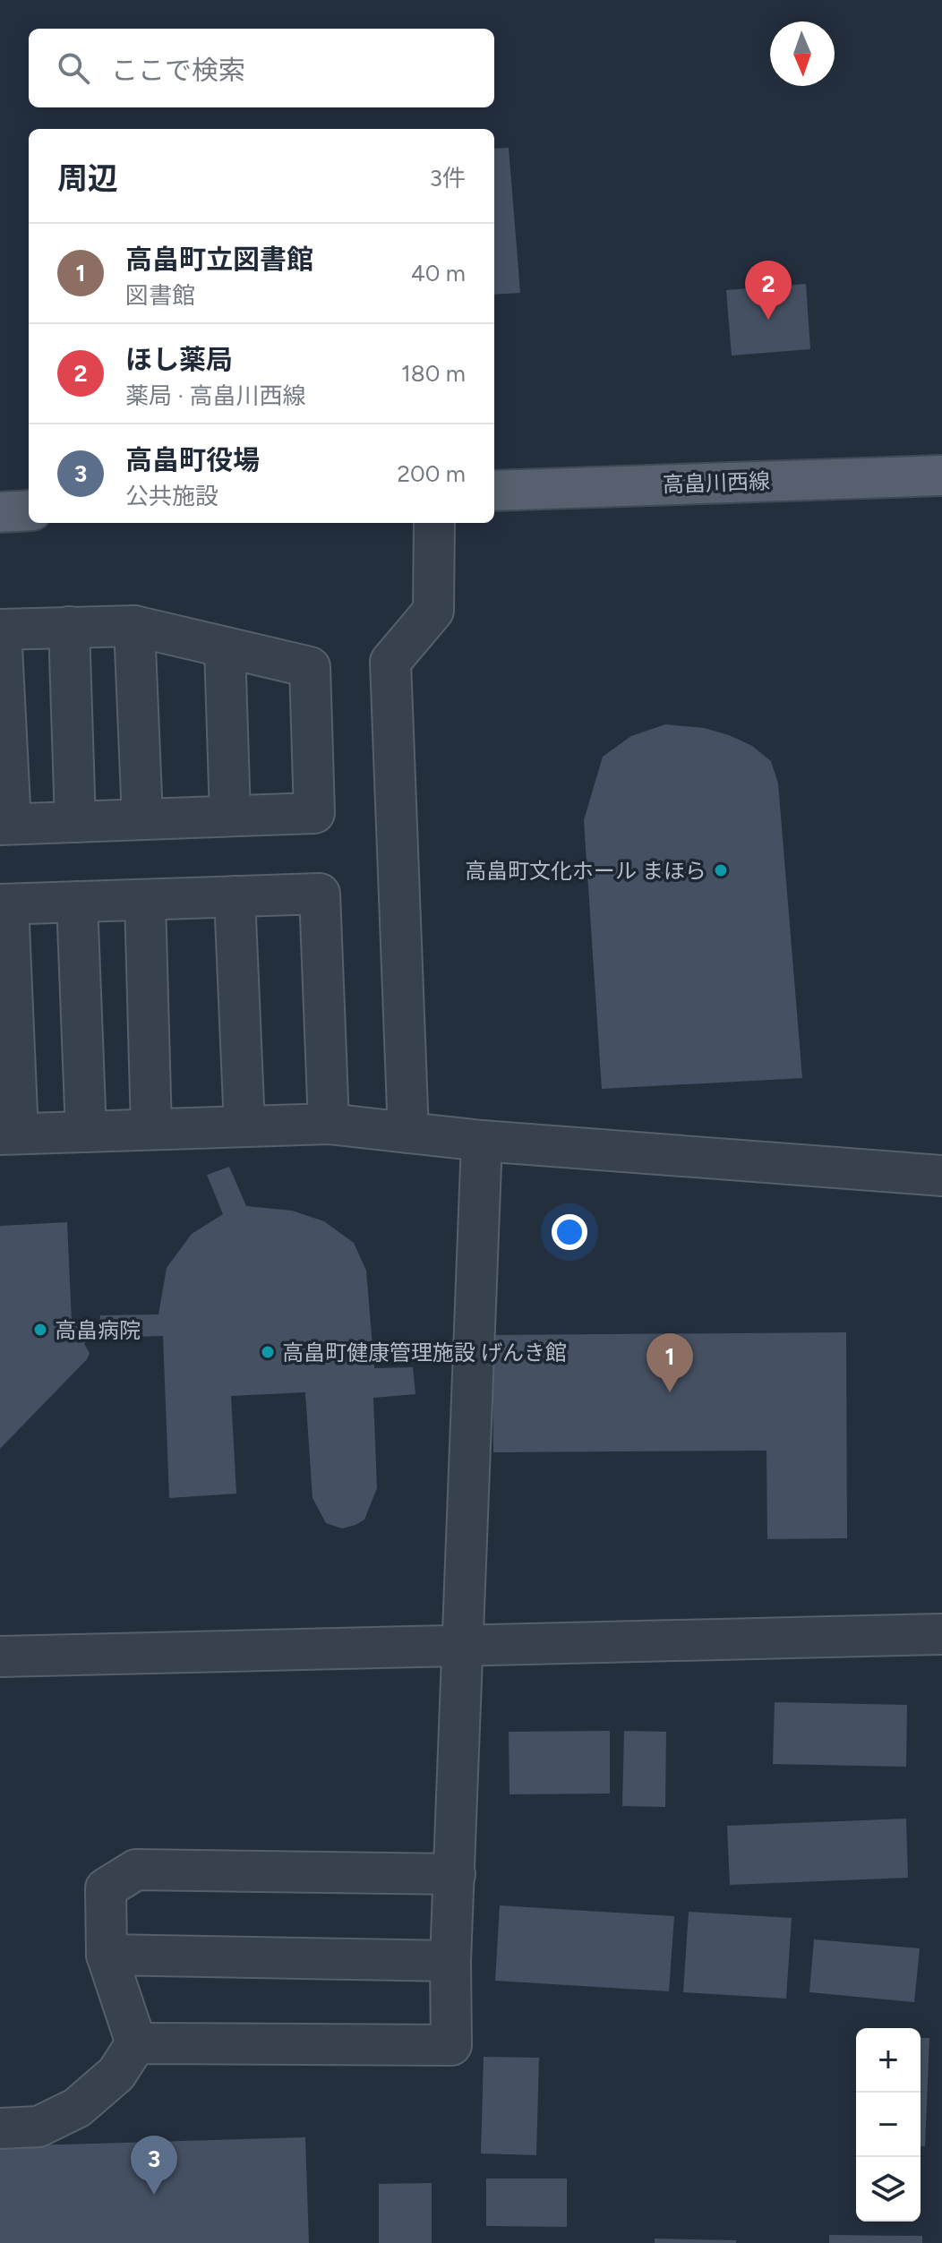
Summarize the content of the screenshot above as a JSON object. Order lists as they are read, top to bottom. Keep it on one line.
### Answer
{"streets":{"main road":["高畠川西線"]},"places":["高畠町文化ホール まほら","高畠病院","高畠町健康管理施設 げんき館"],"north":"bottom","page":{"search":"ここで検索","heading":["周辺","3件"],"list":[{"mark":"1","name":"高畠町立図書館","note":"図書館","value":"40 m"},{"mark":"2","name":"ほし薬局","note":"薬局 · 高畠川西線","value":"180 m"},{"mark":"3","name":"高畠町役場","note":"公共施設","value":"200 m"}],"pins":["2","1","3"],"map_buttons":["+","−"]}}
